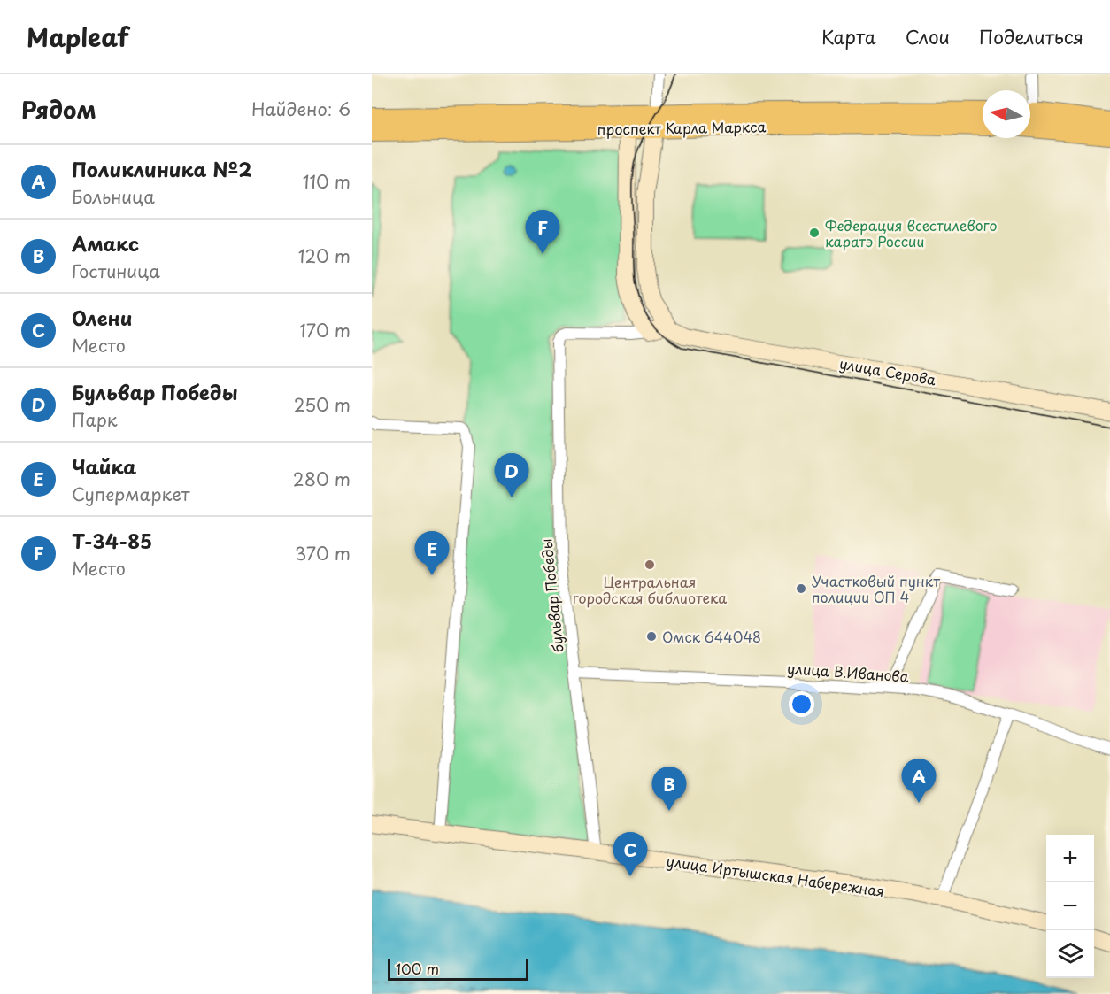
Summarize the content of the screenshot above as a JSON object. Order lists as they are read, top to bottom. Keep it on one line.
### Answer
{"streets":{"main road":["проспект Карла Маркса"],"street":["улица Серова","бульвар Победы","улица В.Иванова","улица Иртышская Набережная"]},"crossings":[["бульвар Победы","улица В.Иванова"],["бульвар Победы","улица Иртышская Набережная"]],"places":["Федерация всестилевого каратэ России","Центральная городская библиотека","Участковый пункт полиции ОП 4","Омск 644048"],"scale_bar":"100 m","north":"left","page":{"header":"Mapleaf","nav":["Карта","Слои","Поделиться"],"heading":["Рядом","Найдено: 6"],"list":[{"mark":"A","name":"Поликлиника №2","note":"Больница","value":"110 m"},{"mark":"B","name":"Амакс","note":"Гостиница","value":"120 m"},{"mark":"C","name":"Олени","note":"Место","value":"170 m"},{"mark":"D","name":"Бульвар Победы","note":"Парк","value":"250 m"},{"mark":"E","name":"Чайка","note":"Супермаркет","value":"280 m"},{"mark":"F","name":"Т-34-85","note":"Место","value":"370 m"}],"pins":["F","D","E","A","B","C"],"map_buttons":["+","−"],"scale":"100 m"}}
